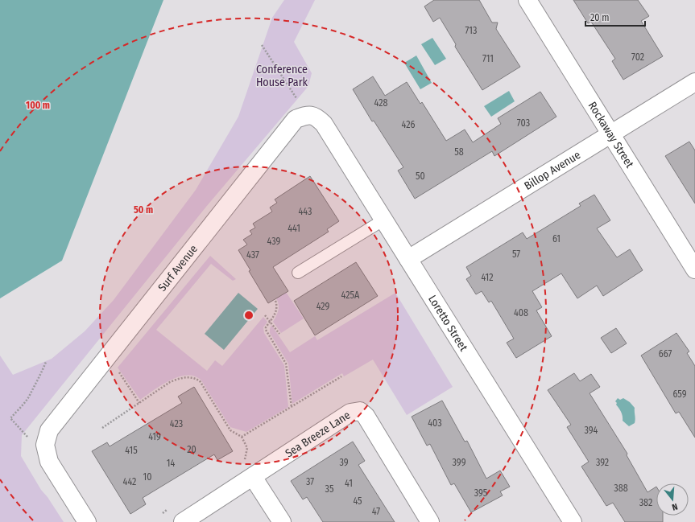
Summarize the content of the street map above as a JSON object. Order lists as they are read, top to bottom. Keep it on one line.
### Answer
{"streets":{"street":["Rockaway Street","Billop Avenue","Surf Avenue","Loretto Street","Sea Breeze Lane"]},"crossings":[["Rockaway Street","Billop Avenue"],["Billop Avenue","Loretto Street"],["Surf Avenue","Loretto Street"]],"parks":["Conference House Park"],"house_numbers":["713","702","711","428","703","426","58","50","443","441","61","439","57","437","412","425A","429","408","667","659","403","423","394","419","20","415","39","399","392","14","10","442","37","41","388","35","395","45","382","47"],"scale_bar":"20 m","north":"bottom","rings":["100 m","50 m"]}
